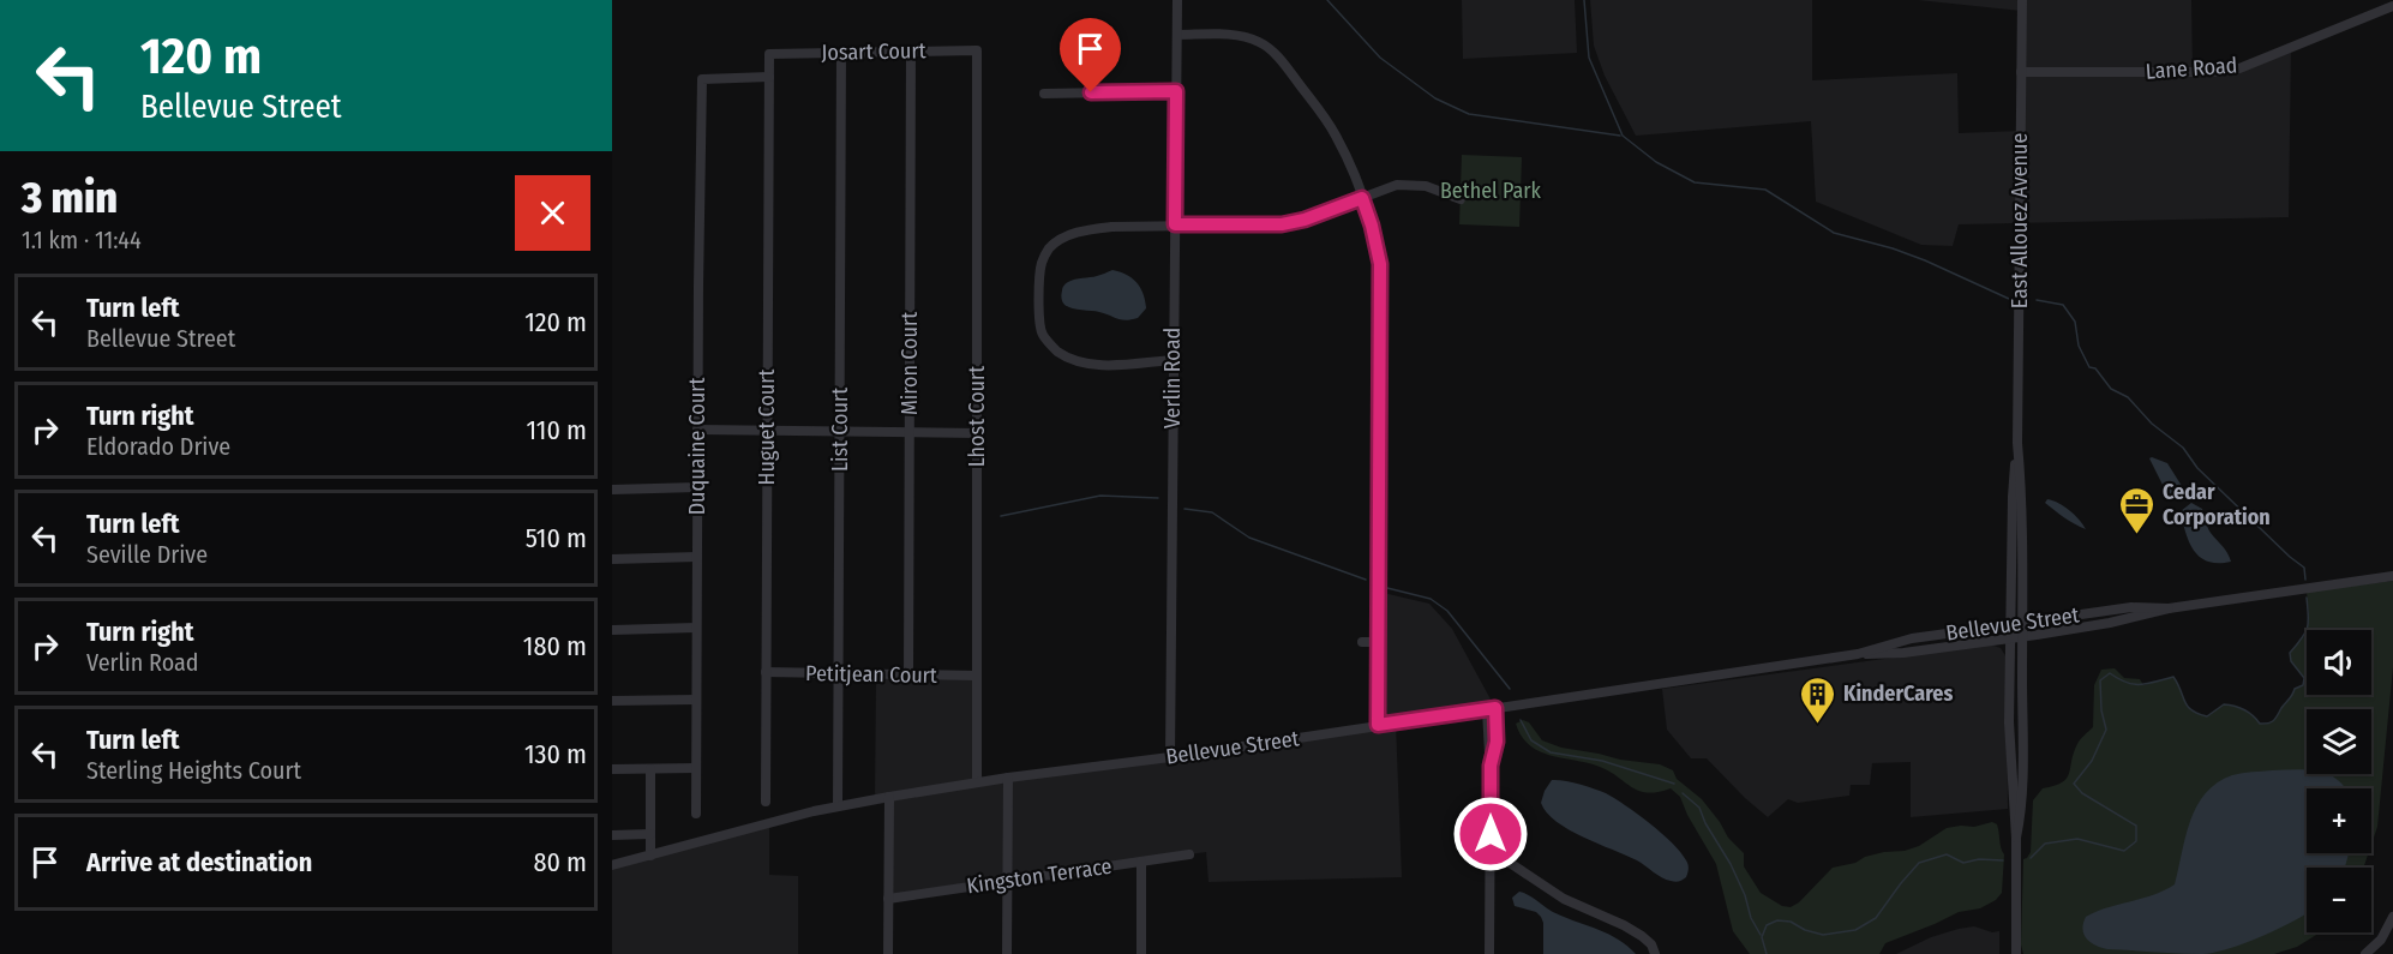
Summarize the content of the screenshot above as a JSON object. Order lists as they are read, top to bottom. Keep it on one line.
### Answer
{"streets":{"street":["Josart Court","Lane Road","East Allouez Avenue","Miron Court","Verlin Road","Lhost Court","Huguet Court","List Court","Duquaine Court","Bellevue Street","Petitjean Court","Kingston Terrace"]},"crossings":[["Josart Court","Miron Court"],["Josart Court","Lhost Court"],["Josart Court","Huguet Court"],["Josart Court","List Court"],["Lane Road","East Allouez Avenue"],["East Allouez Avenue","Bellevue Street"],["Miron Court","Petitjean Court"],["Verlin Road","Bellevue Street"],["Lhost Court","Bellevue Street"],["Lhost Court","Petitjean Court"],["Huguet Court","Duquaine Court"],["Huguet Court","Petitjean Court"],["List Court","Bellevue Street"],["List Court","Petitjean Court"]],"parks":["Bethel Park"],"places":{"office":["Cedar Corporation"],"building":["KinderCares"]},"page":{"turn":["120 m","Bellevue Street"],"heading":["3 min","1.1 km · 11:44"],"list":[{"name":"Turn left","note":"Bellevue Street","value":"120 m"},{"name":"Turn right","note":"Eldorado Drive","value":"110 m"},{"name":"Turn left","note":"Seville Drive","value":"510 m"},{"name":"Turn right","note":"Verlin Road","value":"180 m"},{"name":"Turn left","note":"Sterling Heights Court","value":"130 m"},{"name":"Arrive at destination","value":"80 m"}],"map_buttons":["+","−"]}}
